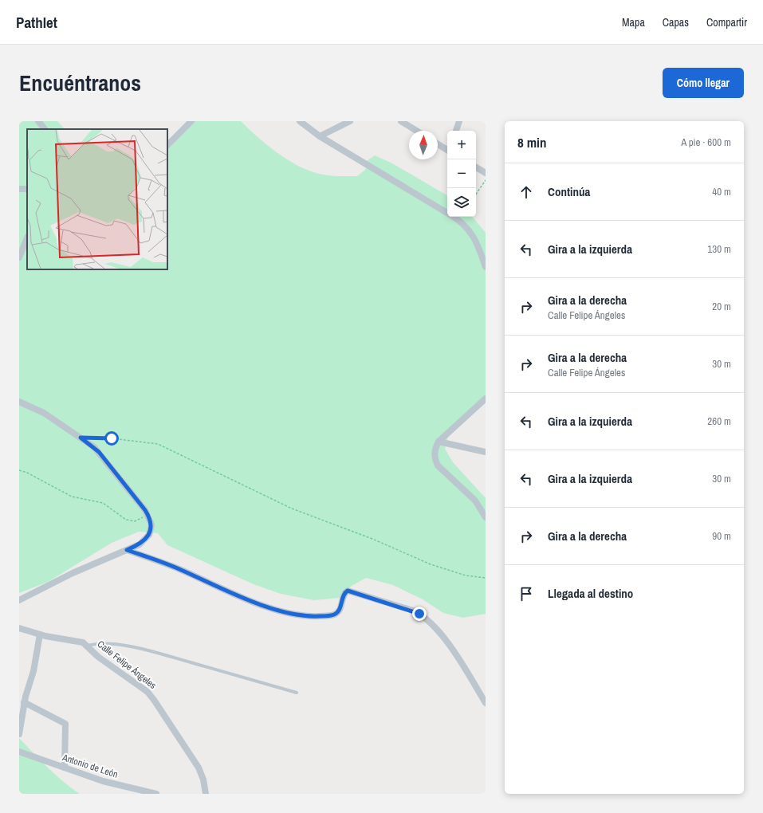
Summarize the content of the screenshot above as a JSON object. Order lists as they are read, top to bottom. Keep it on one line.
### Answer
{"streets":{"street":["Calle Felipe Ángeles","Antonio de León"]},"north":"top","page":{"header":"Pathlet","nav":["Mapa","Capas","Compartir"],"title":"Encuéntranos","buttons":"Cómo llegar","heading":["8 min","A pie · 600 m"],"map_buttons":["+","−"],"list":[["Continúa","40 m"],["Gira a la izquierda","130 m"],["Gira a la derecha","Calle Felipe Ángeles","20 m"],["Gira a la derecha","Calle Felipe Ángeles","30 m"],["Gira a la izquierda","260 m"],["Gira a la izquierda","30 m"],["Gira a la derecha","90 m"],"Llegada al destino"]}}
